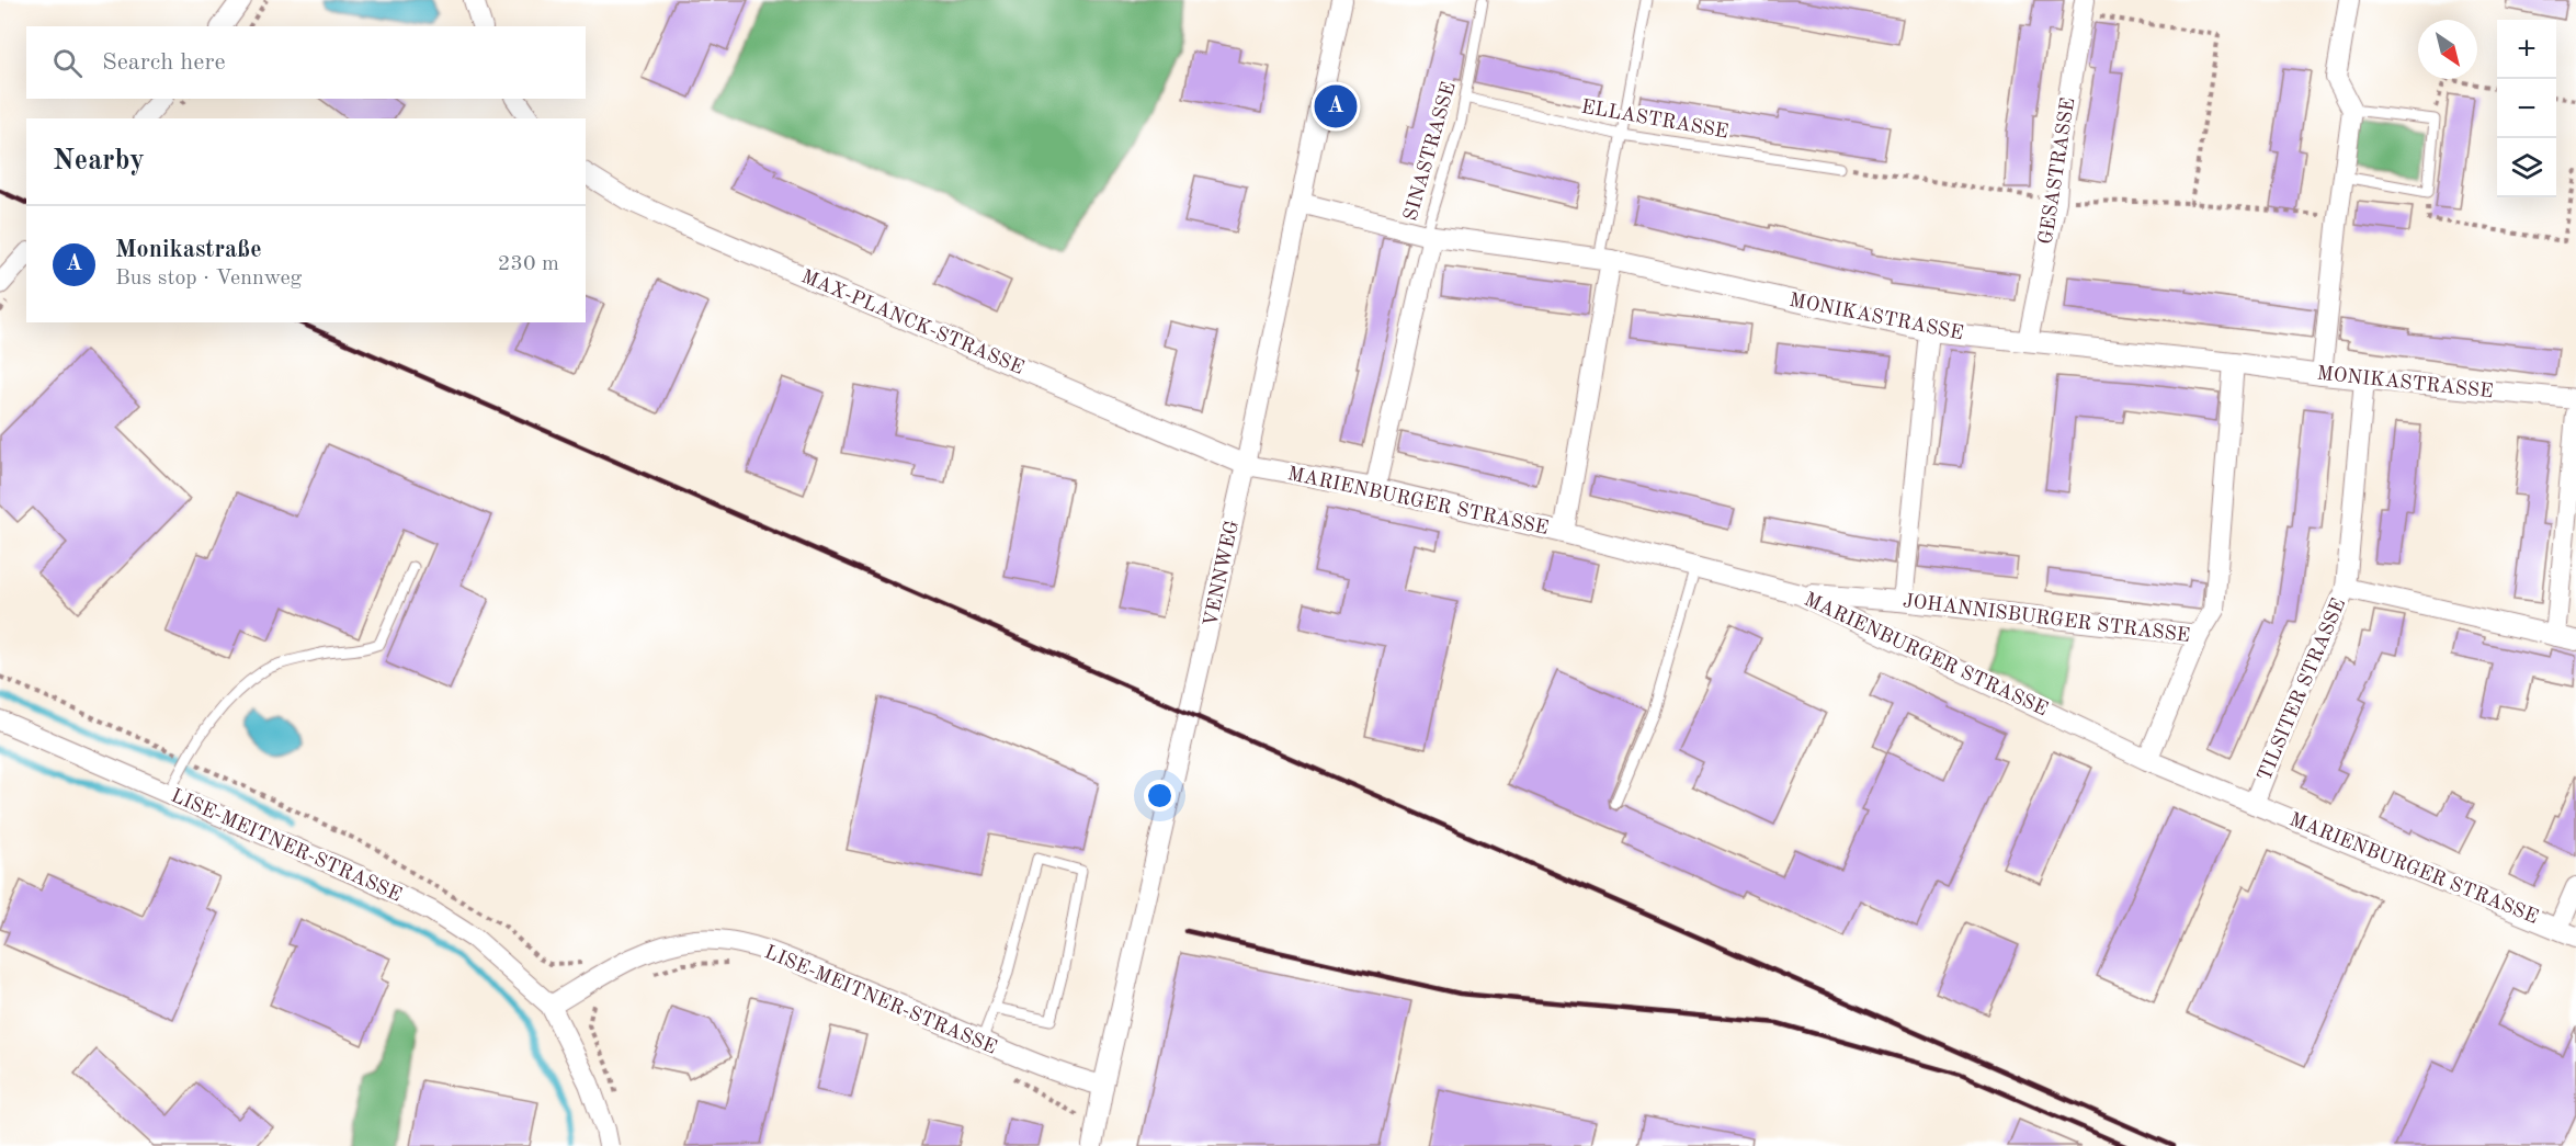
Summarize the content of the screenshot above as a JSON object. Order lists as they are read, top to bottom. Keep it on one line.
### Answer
{"streets":{"street":["GESASTRASSE","MONIKASTRASSE","MAX-PLANCK-STRASSE","MARIENBURGER STRASSE","VENNWEG","JOHANNISBURGER STRASSE","TILSITER STRASSE","LISE-MEITNER-STRASSE"],"lane":["ELLASTRASSE","SINASTRASSE"]},"crossings":[["ELLASTRASSE","SINASTRASSE"],["SINASTRASSE","MONIKASTRASSE"],["GESASTRASSE","MONIKASTRASSE"],["MONIKASTRASSE","VENNWEG"],["MONIKASTRASSE","TILSITER STRASSE"],["MAX-PLANCK-STRASSE","MARIENBURGER STRASSE"],["MAX-PLANCK-STRASSE","VENNWEG"],["MARIENBURGER STRASSE","VENNWEG"],["MARIENBURGER STRASSE","JOHANNISBURGER STRASSE"],["MARIENBURGER STRASSE","TILSITER STRASSE"],["VENNWEG","LISE-MEITNER-STRASSE"]],"north":"bottom right","page":{"map_buttons":["+","−"],"search":"Search here","pins":"A","heading":"Nearby","list":[{"mark":"A","name":"Monikastraße","note":"Bus stop · Vennweg","value":"230 m"}]}}
